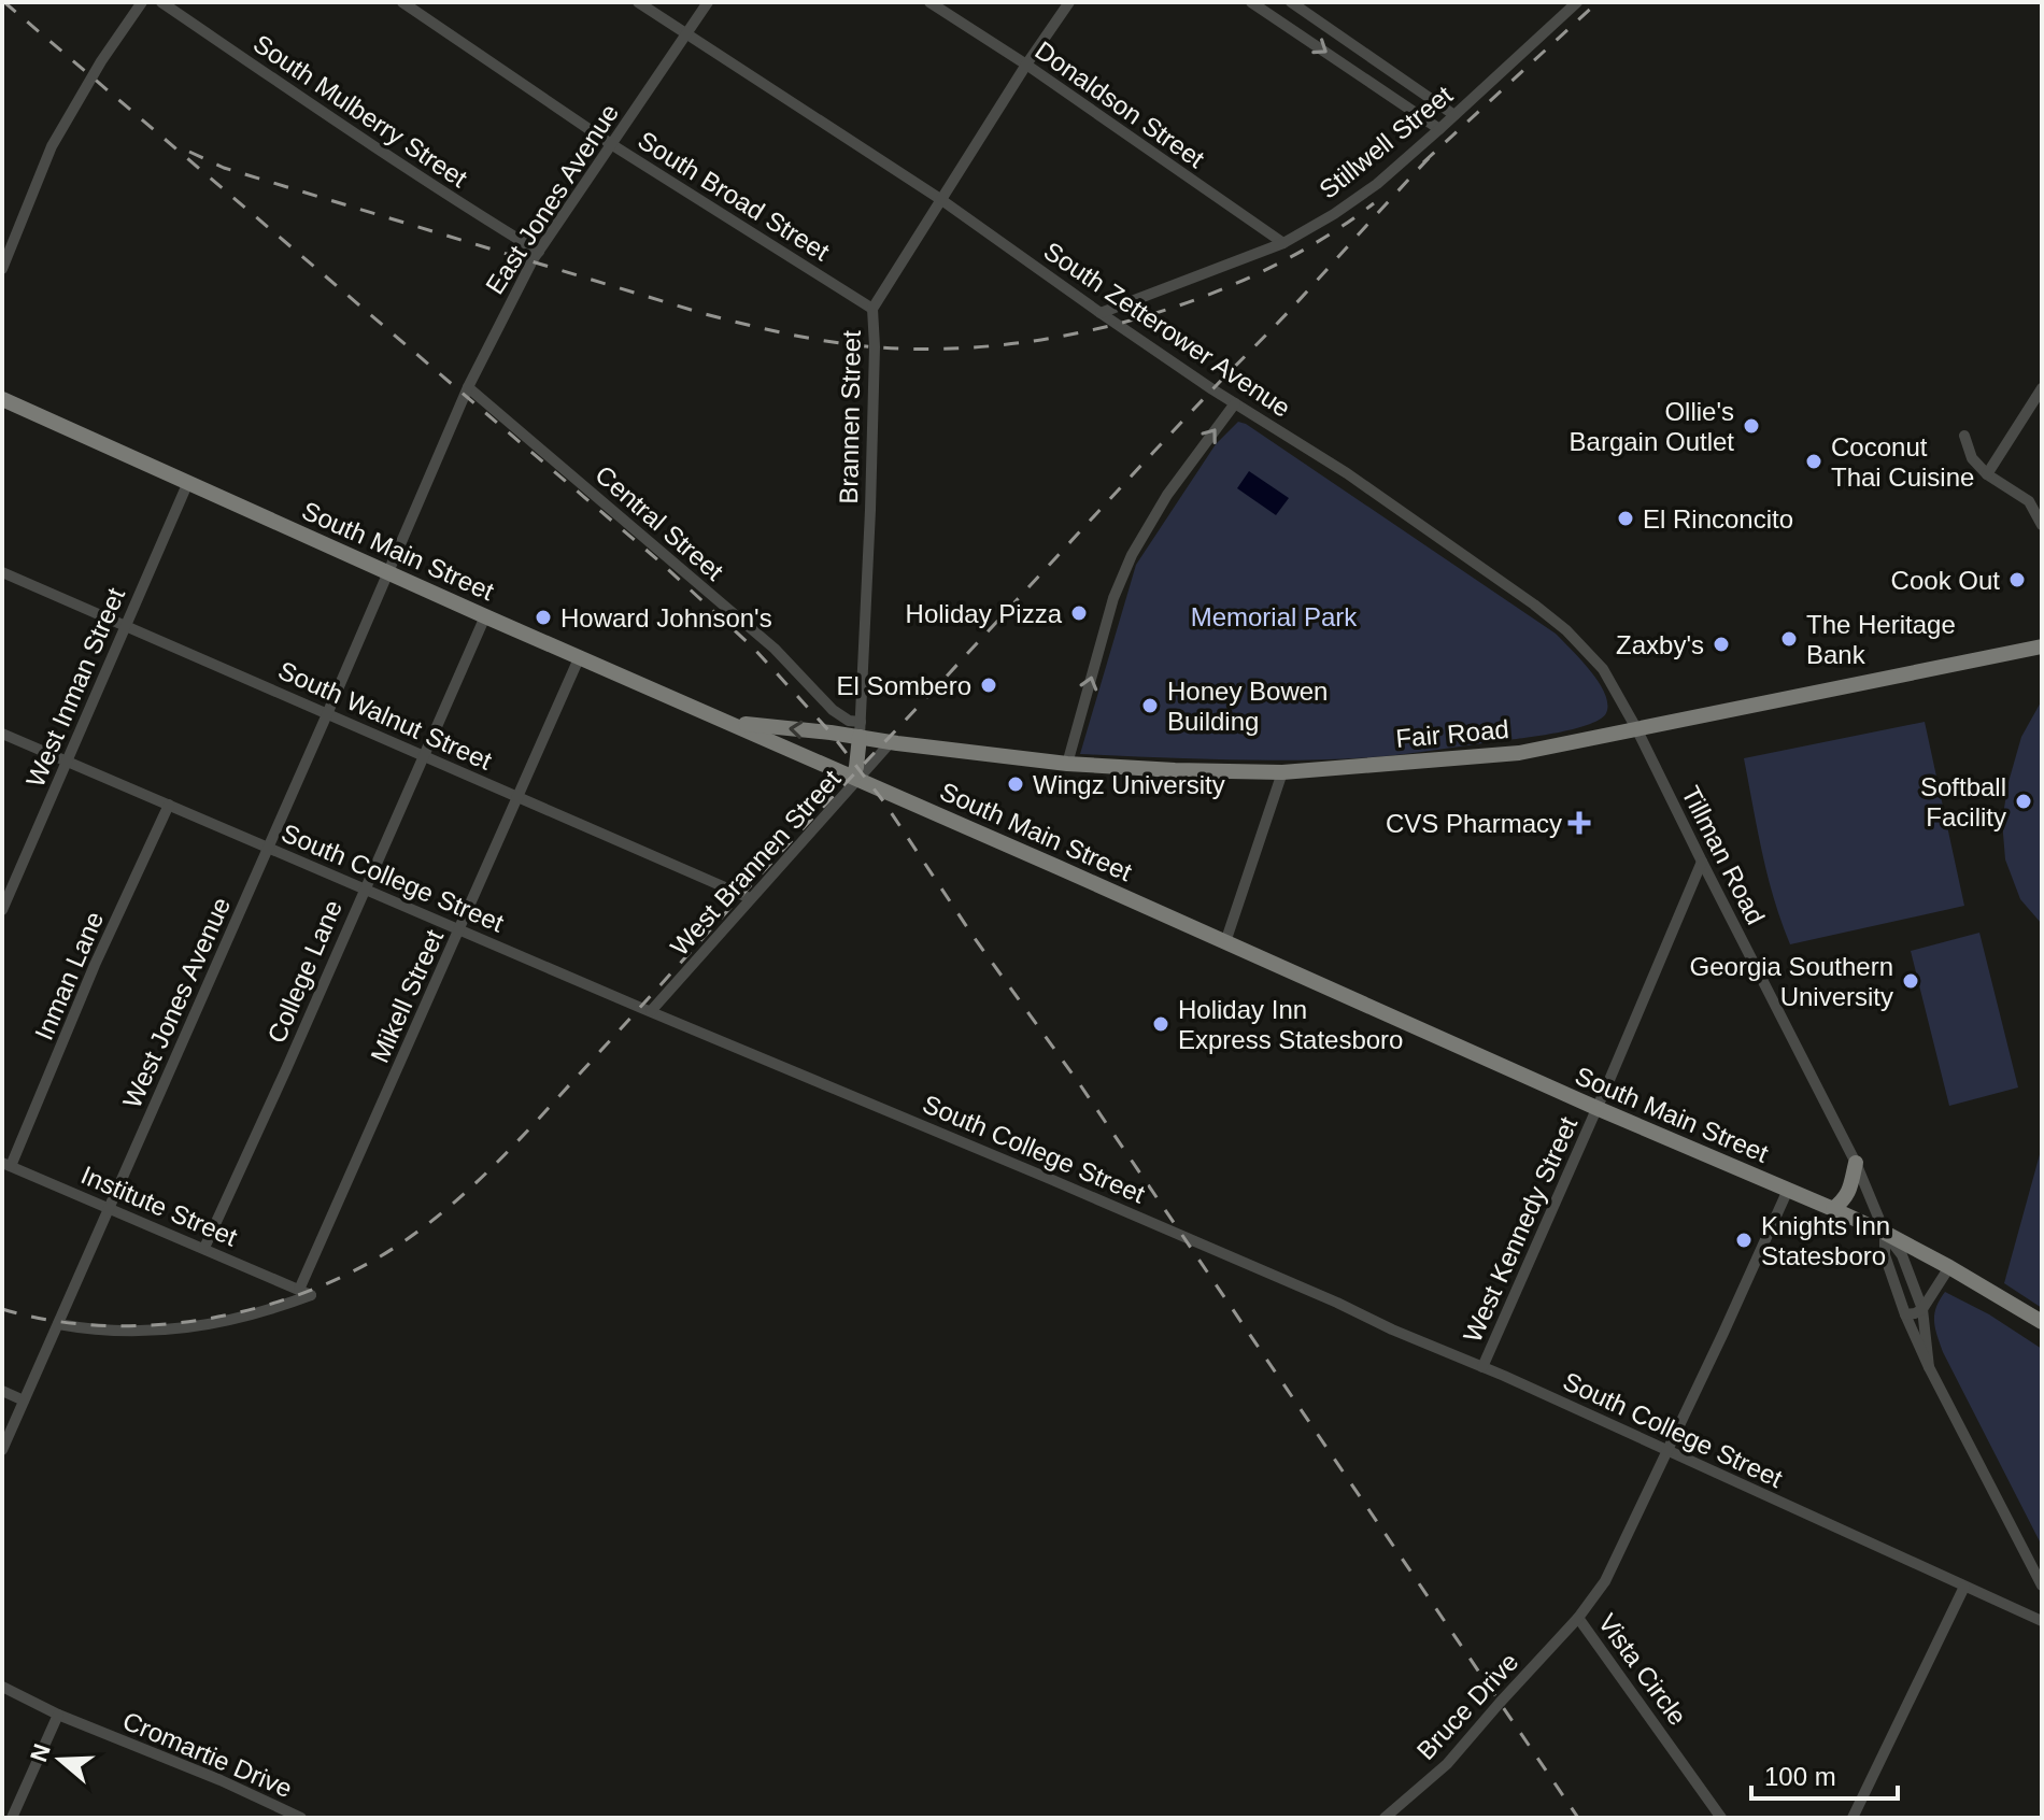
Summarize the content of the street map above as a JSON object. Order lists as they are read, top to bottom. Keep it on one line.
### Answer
{"streets":{"main road":["South Main Street","Fair Road"],"street":["Donaldson Street","South Mulberry Street","Stillwell Street","South Broad Street","East Jones Avenue","South Zetterower Avenue","Brannen Street","Central Street","West Inman Street","South Walnut Street","Tillman Road","West Brannen Street","South College Street","College Lane","Inman Lane","Mikell Street","West Jones Avenue","Institute Street","West Kennedy Street","Vista Circle","Bruce Drive","Cromartie Drive"]},"crossings":[["Donaldson Street","Stillwell Street"],["Donaldson Street","Brannen Street"],["South Mulberry Street","East Jones Avenue"],["Stillwell Street","South Zetterower Avenue"],["South Broad Street","East Jones Avenue"],["South Broad Street","Brannen Street"],["East Jones Avenue","South Zetterower Avenue"],["East Jones Avenue","Central Street"],["East Jones Avenue","South Main Street"],["East Jones Avenue","West Jones Avenue"],["South Zetterower Avenue","Brannen Street"],["South Zetterower Avenue","Fair Road"],["South Zetterower Avenue","Tillman Road"],["Brannen Street","Central Street"],["Brannen Street","Fair Road"],["Central Street","Fair Road"],["South Main Street","West Inman Street"],["South Main Street","Fair Road"],["South Main Street","Tillman Road"],["South Main Street","West Brannen Street"],["South Main Street","College Lane"],["South Main Street","Mikell Street"],["South Main Street","West Jones Avenue"],["South Main Street","West Kennedy Street"],["South Main Street","Vista Circle"],["West Inman Street","South Walnut Street"],["West Inman Street","South College Street"],["South Walnut Street","West Brannen Street"],["South Walnut Street","College Lane"],["South Walnut Street","Mikell Street"],["South Walnut Street","West Jones Avenue"],["Fair Road","Tillman Road"],["Fair Road","West Brannen Street"],["Tillman Road","West Kennedy Street"],["West Brannen Street","South College Street"],["South College Street","College Lane"],["South College Street","Inman Lane"],["South College Street","Mikell Street"],["South College Street","West Jones Avenue"],["South College Street","West Kennedy Street"],["South College Street","Vista Circle"],["College Lane","Institute Street"],["Inman Lane","Institute Street"],["Mikell Street","Institute Street"],["West Jones Avenue","Institute Street"],["Vista Circle","Bruce Drive"]],"parks":["Memorial Park"],"places":{"other":["Ollie's Bargain Outlet","Coconut Thai Cuisine","El Rinconcito","Cook Out","Holiday Pizza","Howard Johnson's","The Heritage Bank","Zaxby's","El Sombero","Honey Bowen Building","Wingz University","Softball Facility","Georgia Southern University","Holiday Inn Express Statesboro","Knights Inn Statesboro"],"health":["CVS Pharmacy"]},"scale_bar":"100 m","north":"left"}
